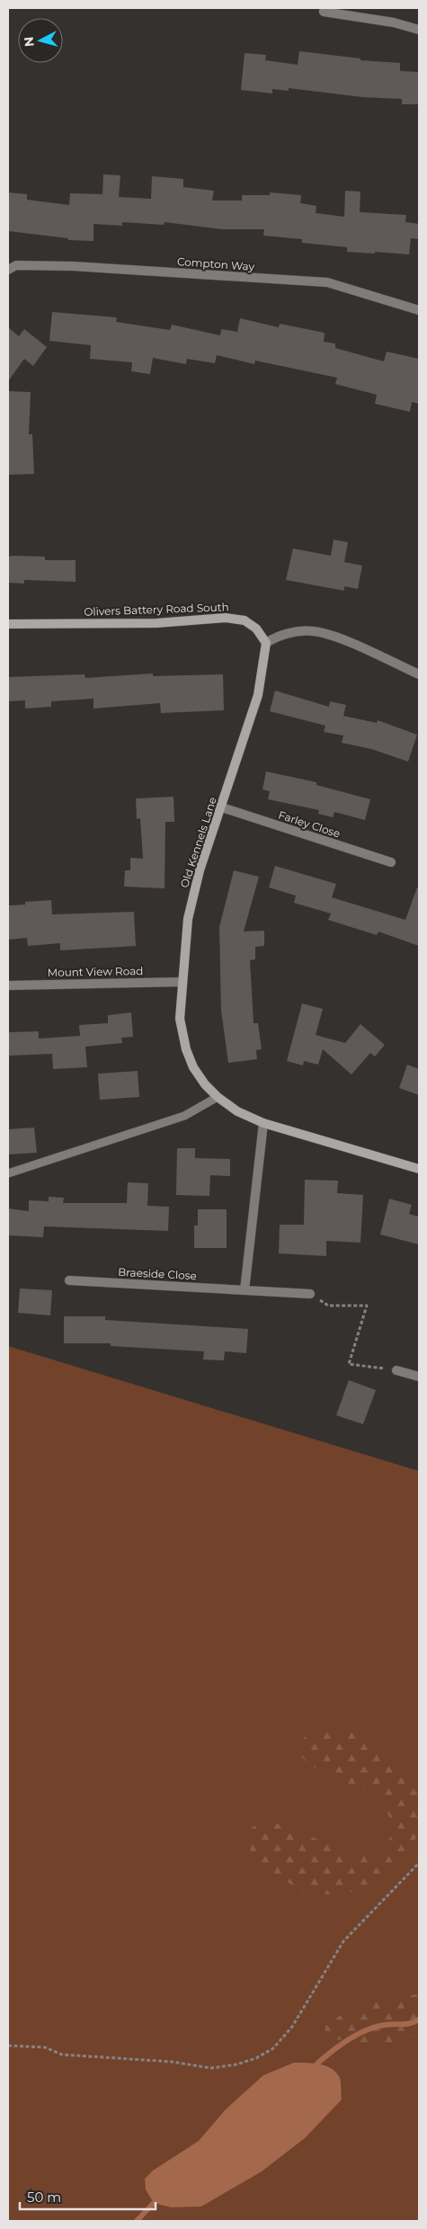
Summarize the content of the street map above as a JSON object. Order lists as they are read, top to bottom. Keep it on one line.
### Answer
{"streets":{"street":["Compton Way","Olivers Battery Road South","Farley Close","Old Kennels Lane","Mount View Road","Braeside Close"]},"crossings":[["Olivers Battery Road South","Old Kennels Lane"],["Farley Close","Old Kennels Lane"],["Old Kennels Lane","Mount View Road"]],"scale_bar":"50 m","north":"left"}
